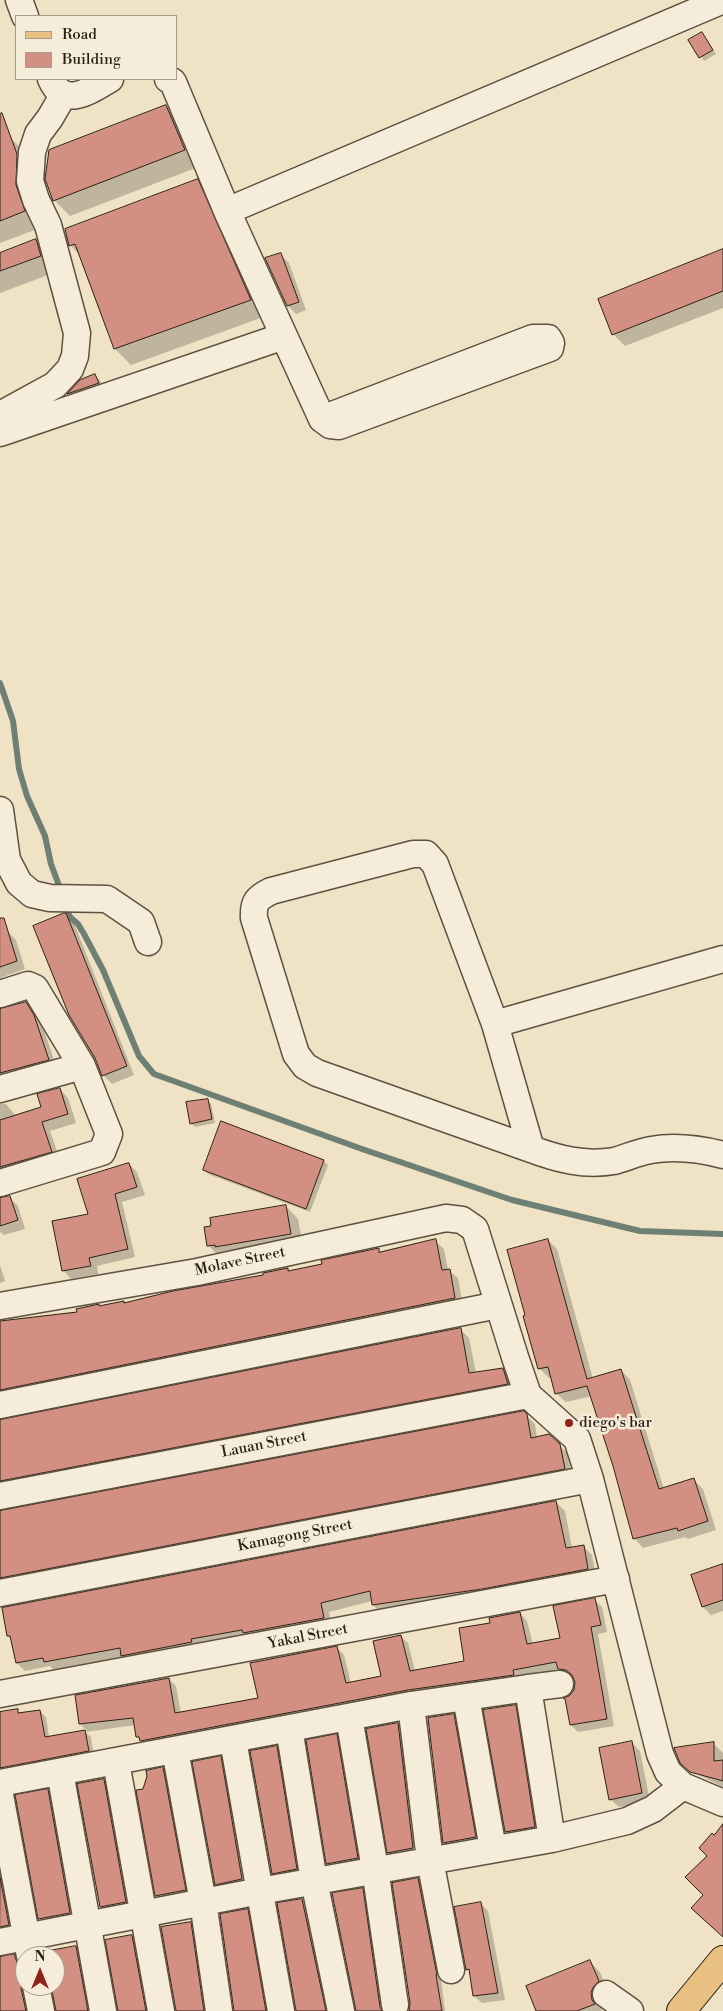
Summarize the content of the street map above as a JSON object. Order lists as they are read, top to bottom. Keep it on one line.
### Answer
{"streets":{"street":["Molave Street","Lauan Street","Kamagong Street","Yakal Street"]},"places":["diego's bar"],"legend":["Road","Building"],"north":"top"}
